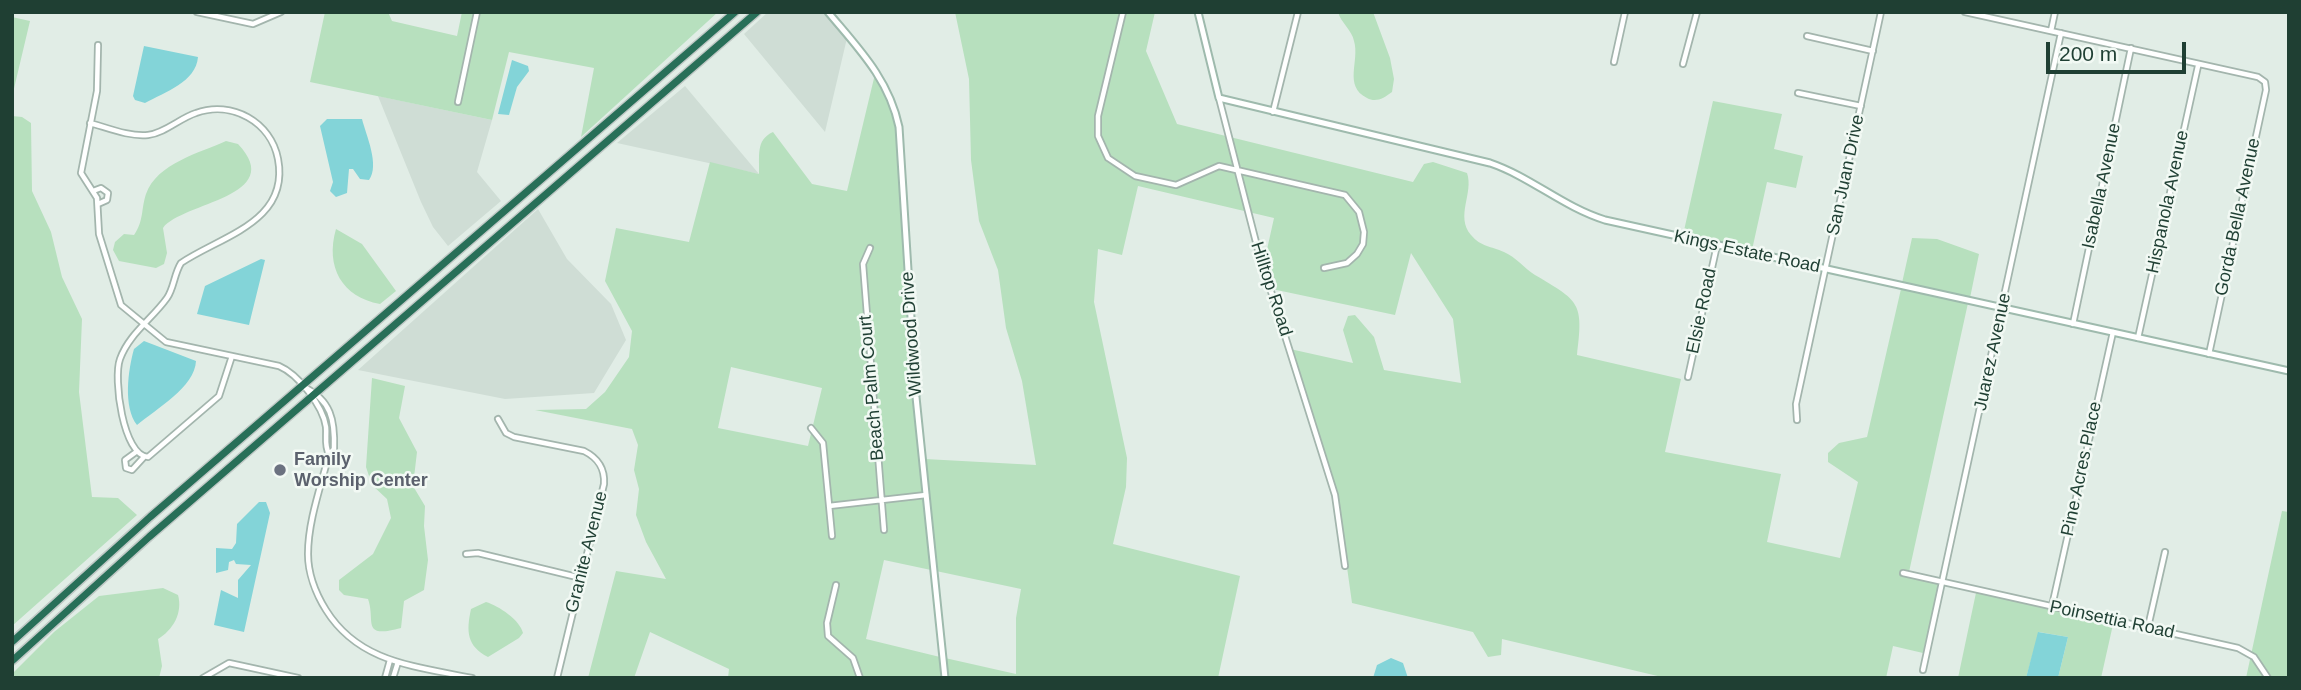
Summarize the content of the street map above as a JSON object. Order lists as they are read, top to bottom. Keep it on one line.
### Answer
{"streets":{"street":["San Juan Drive","Isabella Avenue","Hispanola Avenue","Gorda Bella Avenue","Kings Estate Road","Hilltop Road","Elsie Road","Wildwood Drive","Juarez Avenue","Beach Palm Court","Pine Acres Place","Granite Avenue","Poinsettia Road"]},"crossings":[["San Juan Drive","Kings Estate Road"],["Isabella Avenue","Kings Estate Road"],["Hispanola Avenue","Gorda Bella Avenue"],["Hispanola Avenue","Kings Estate Road"],["Gorda Bella Avenue","Kings Estate Road"],["Kings Estate Road","Hilltop Road"],["Kings Estate Road","Elsie Road"],["Kings Estate Road","Juarez Avenue"],["Kings Estate Road","Pine Acres Place"],["Juarez Avenue","Poinsettia Road"],["Pine Acres Place","Poinsettia Road"]],"places":["Family Worship Center"],"scale_bar":"200 m"}
